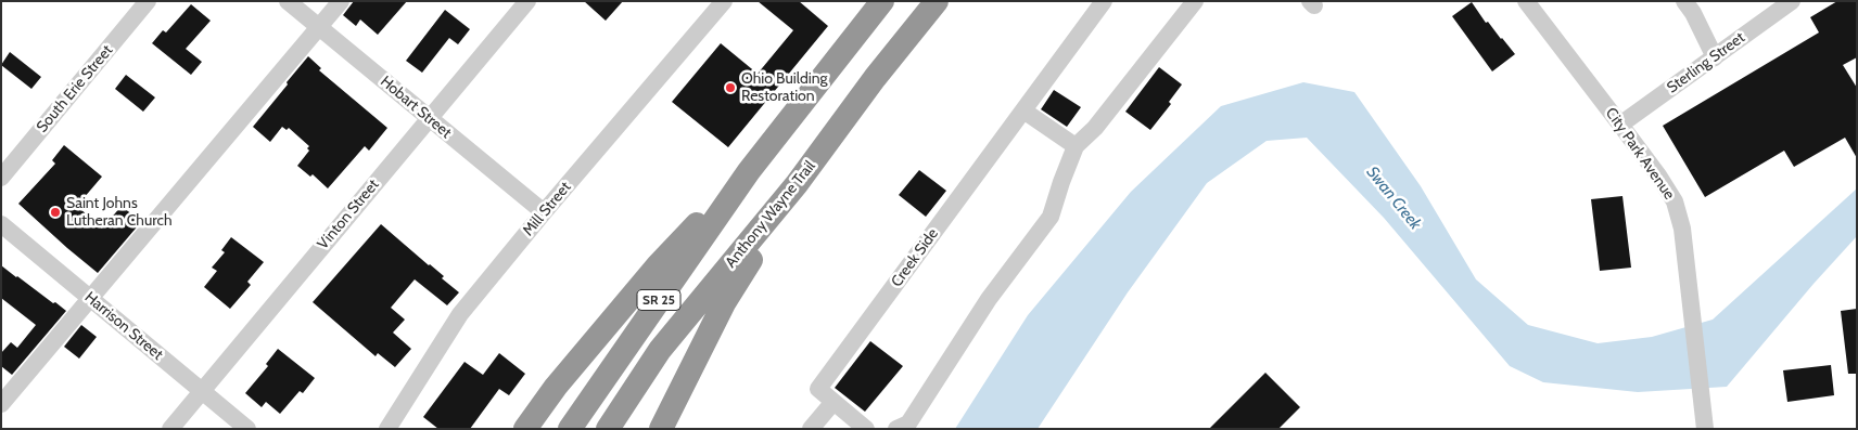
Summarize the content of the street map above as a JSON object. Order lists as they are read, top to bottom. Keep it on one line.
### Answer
{"streets":{"highway":["Anthony Wayne Trail","SR 25"],"street":["Sterling Street","South Erie Street","Hobart Street","City Park Avenue","Mill Street","Vinton Street","Creek Side","Harrison Street"]},"crossings":[["Sterling Street","City Park Avenue"],["Hobart Street","Mill Street"],["Hobart Street","Vinton Street"],["Vinton Street","Harrison Street"]],"water":["Swan Creek"],"places":["Ohio Building Restoration","Saint Johns Lutheran Church"]}
